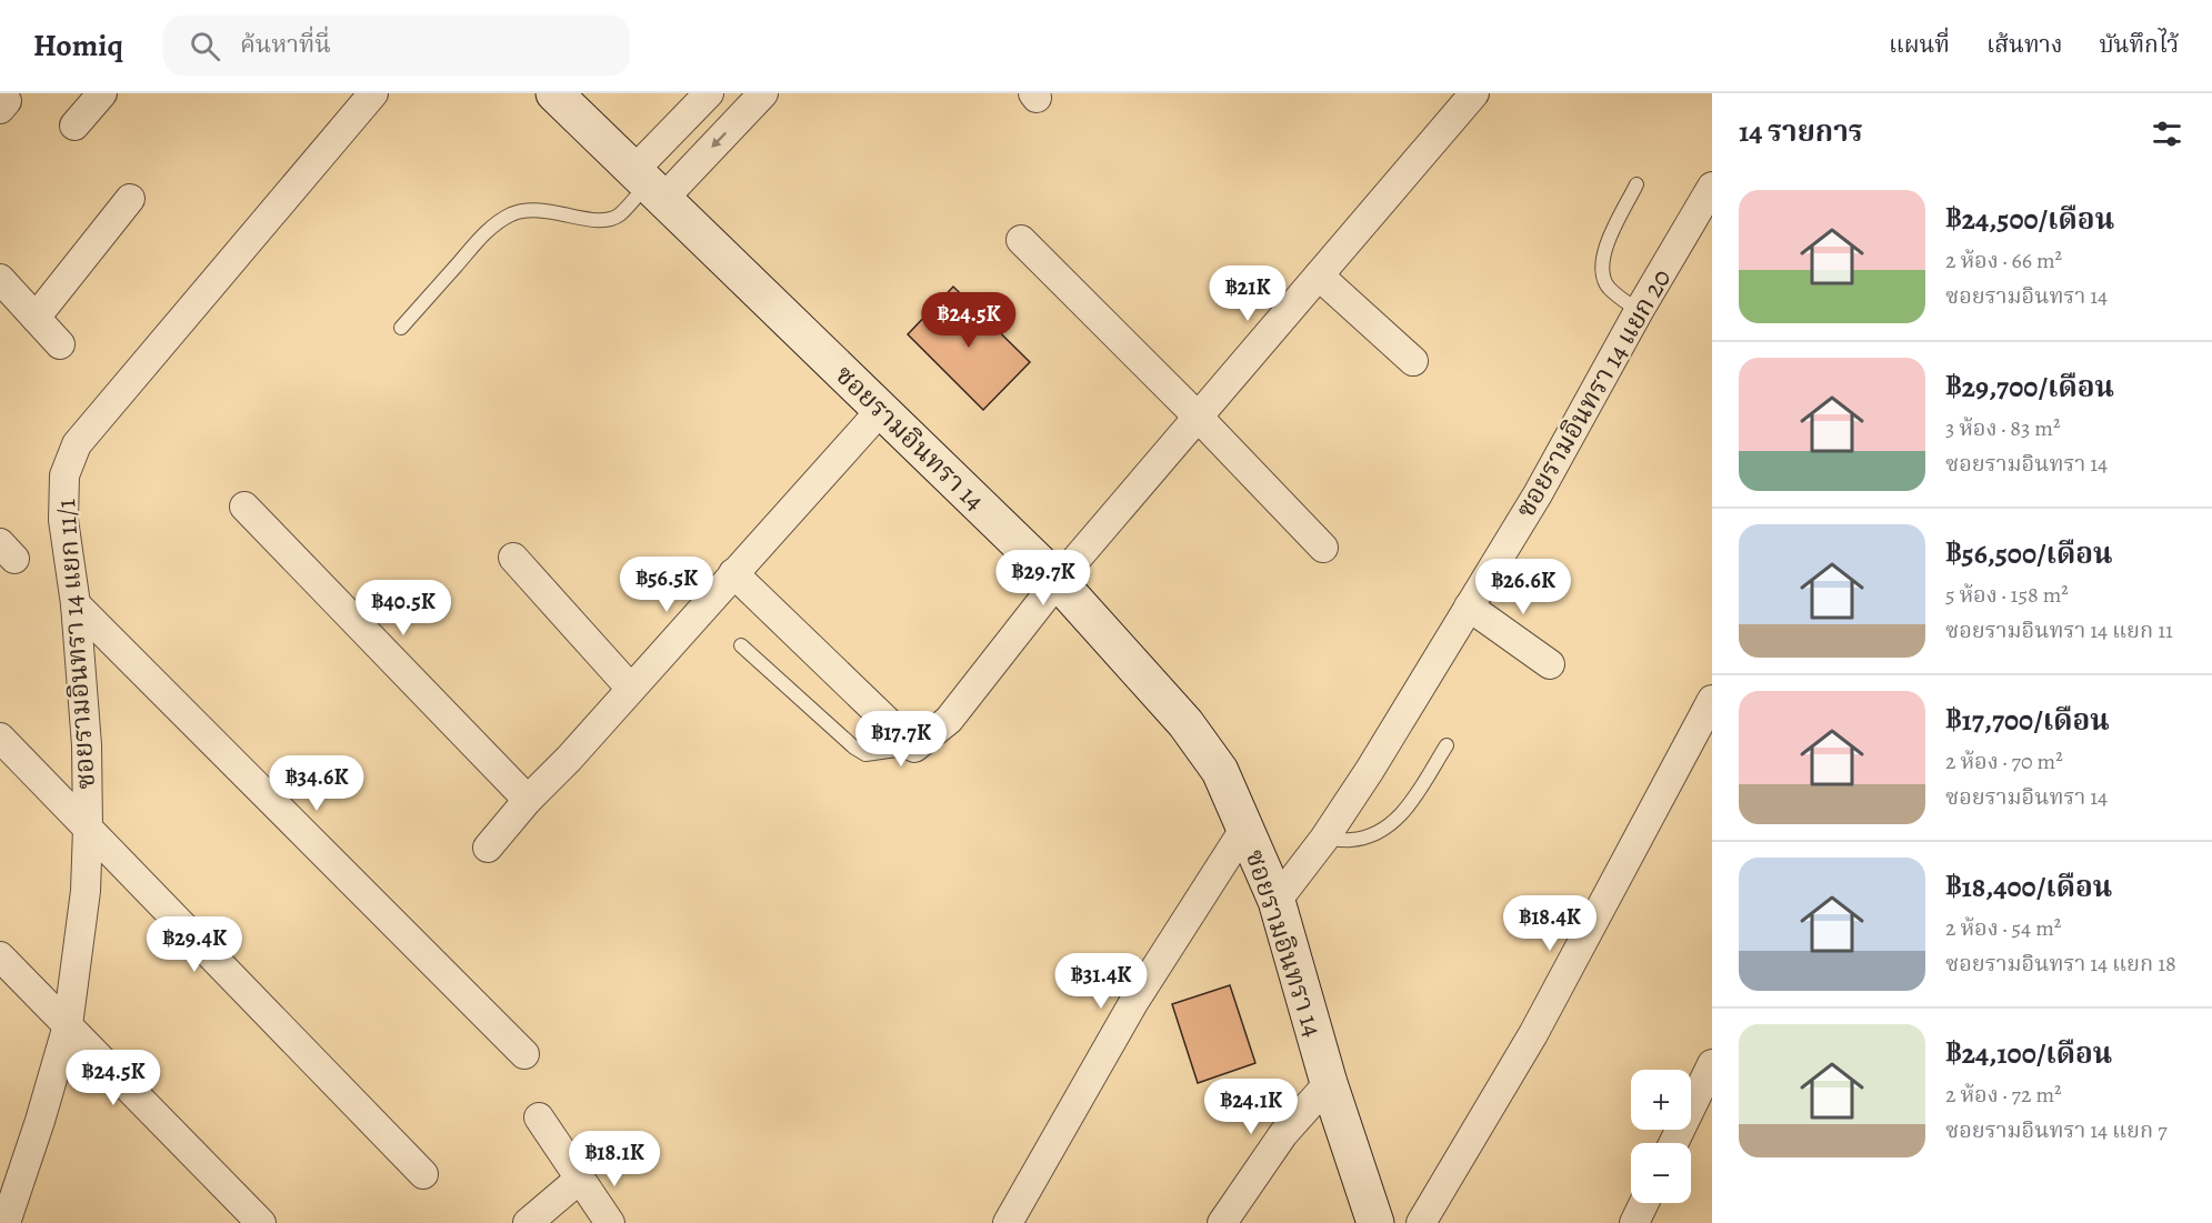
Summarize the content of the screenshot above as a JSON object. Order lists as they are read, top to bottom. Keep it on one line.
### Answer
{"streets":{"street":["ซอยรามอินทรา 14 แยก 20","ซอยรามอินทรา 14","ซอยรามอินทรา 14 แยก 11/1"]},"crossings":[["ซอยรามอินทรา 14 แยก 20","ซอยรามอินทรา 14"]],"page":{"header":"Homiq","search":"ค้นหาที่นี่","nav":["แผนที่","เส้นทาง","บันทึกไว้"],"heading":"14 รายการ","list":[{"name":"฿24,500/เดือน","note":"2 ห้อง · 66 m² · ซอยรามอินทรา 14"},{"name":"฿29,700/เดือน","note":"3 ห้อง · 83 m² · ซอยรามอินทรา 14"},{"name":"฿56,500/เดือน","note":"5 ห้อง · 158 m² · ซอยรามอินทรา 14 แยก 11"},{"name":"฿17,700/เดือน","note":"2 ห้อง · 70 m² · ซอยรามอินทรา 14"},{"name":"฿18,400/เดือน","note":"2 ห้อง · 54 m² · ซอยรามอินทรา 14 แยก 18"},{"name":"฿24,100/เดือน","note":"2 ห้อง · 72 m² · ซอยรามอินทรา 14 แยก 7"}],"price":["฿21K","฿24.5K","฿29.7K","฿56.5K","฿26.6K","฿40.5K","฿17.7K","฿34.6K","฿18.4K","฿29.4K","฿31.4K","฿24.5K","฿24.1K","฿18.1K"],"map_buttons":["+","−"]}}
